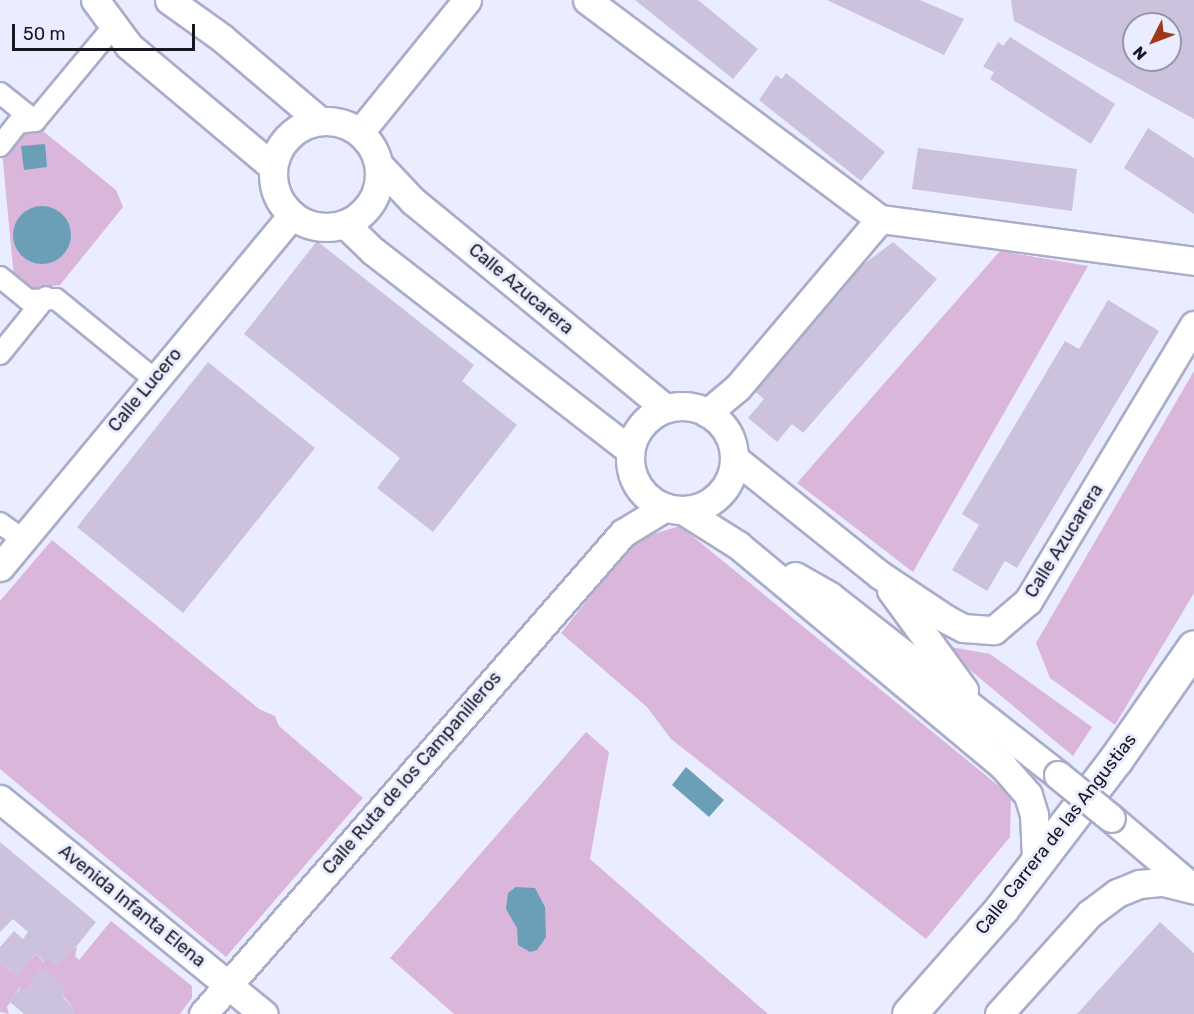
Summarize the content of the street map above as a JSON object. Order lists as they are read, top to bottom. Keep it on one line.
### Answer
{"streets":{"main road":["Calle Carrera de las Angustias"],"street":["Calle Azucarera","Calle Lucero","Calle Ruta de los Campanilleros","Avenida Infanta Elena"]},"crossings":[["Calle Azucarera","Calle Lucero"],["Calle Azucarera","Calle Ruta de los Campanilleros"],["Calle Ruta de los Campanilleros","Avenida Infanta Elena"]],"scale_bar":"50 m","north":"bottom left"}
